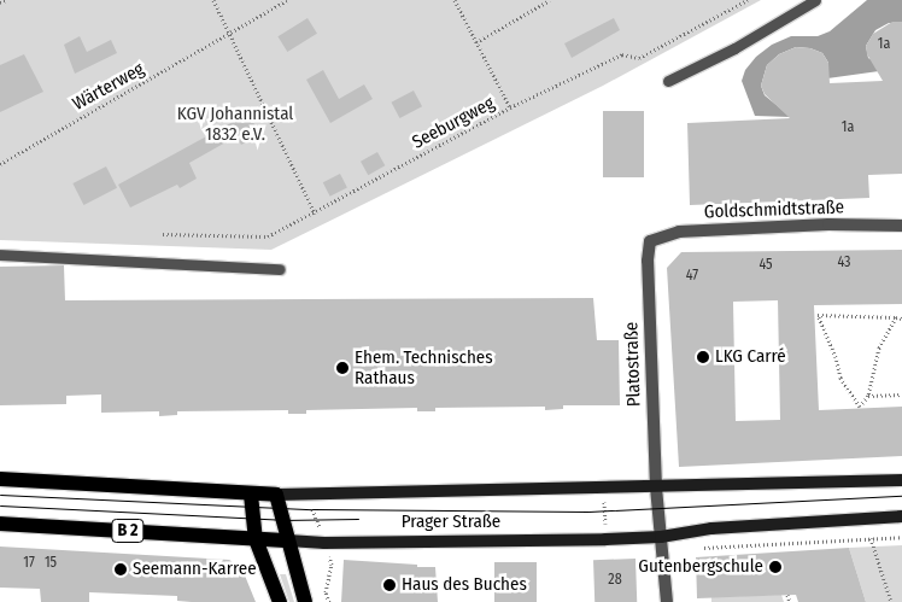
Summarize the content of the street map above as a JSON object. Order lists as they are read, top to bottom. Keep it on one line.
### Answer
{"streets":{"main road":["Prager Straße","B 2"],"street":["Goldschmidtstraße","Platostraße"],"path":["Wärterweg","Seeburgweg"]},"crossings":[["Goldschmidtstraße","Platostraße"],["Platostraße","Prager Straße"]],"parks":["KGV Johannistal 1832 e.V."],"places":["LKG Carré","Ehem. Technisches Rathaus","Gutenbergschule","Seemann-Karree","Haus des Buches"],"house_numbers":["1a","1a","43","45","47","17","15","28"]}
